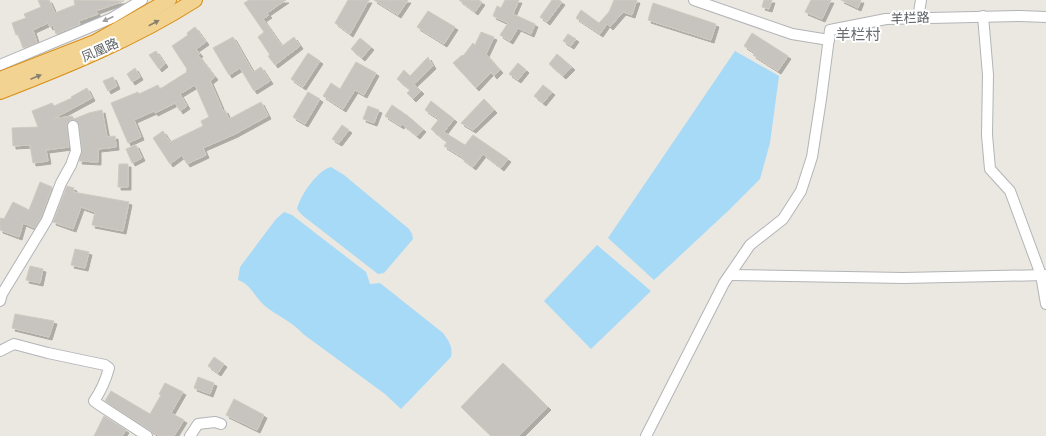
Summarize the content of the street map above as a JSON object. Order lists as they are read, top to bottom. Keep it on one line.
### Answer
{"streets":{"highway":["凤凰路"],"street":["羊栏路"]},"districts":["羊栏村"]}
